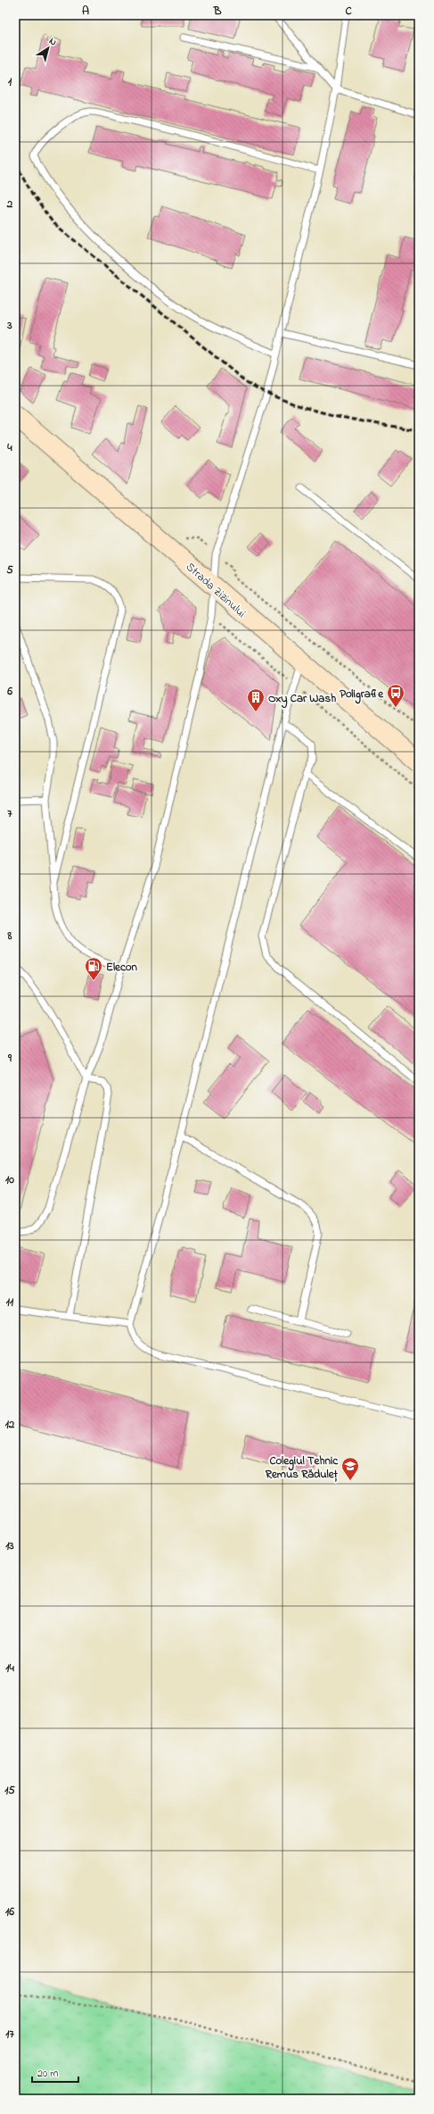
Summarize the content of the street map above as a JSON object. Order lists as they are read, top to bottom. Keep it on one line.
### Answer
{"streets":{"main road":["Strada Zizinului"]},"places":{"bus stop":["Poligrafie"],"building":["Oxy Car Wash"],"fuel station":["Elecon"],"school or university":["Colegiul Tehnic Remus Răduleț"]},"scale_bar":"20 m","north":"top right","grid":{"columns":["A","B","C"],"rows":["1","2","3","4","5","6","7","8","9","10","11","12","13","14","15","16","17"]}}
